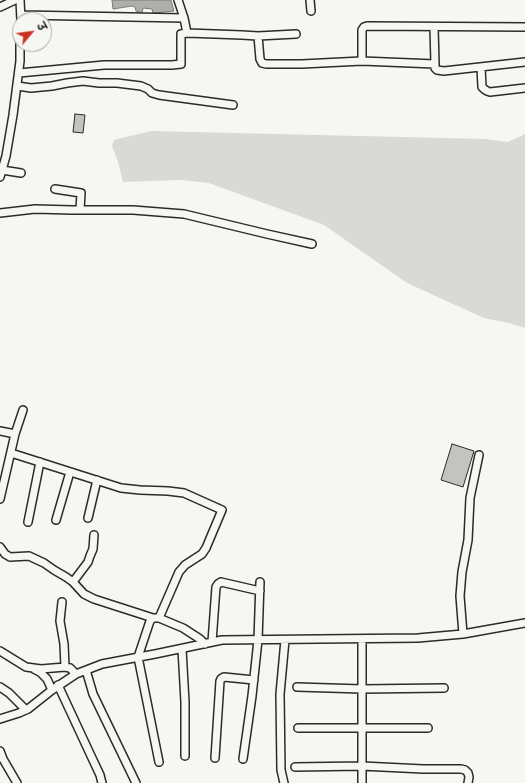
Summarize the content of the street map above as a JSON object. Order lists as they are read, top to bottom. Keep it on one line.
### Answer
{"north":"top right"}
